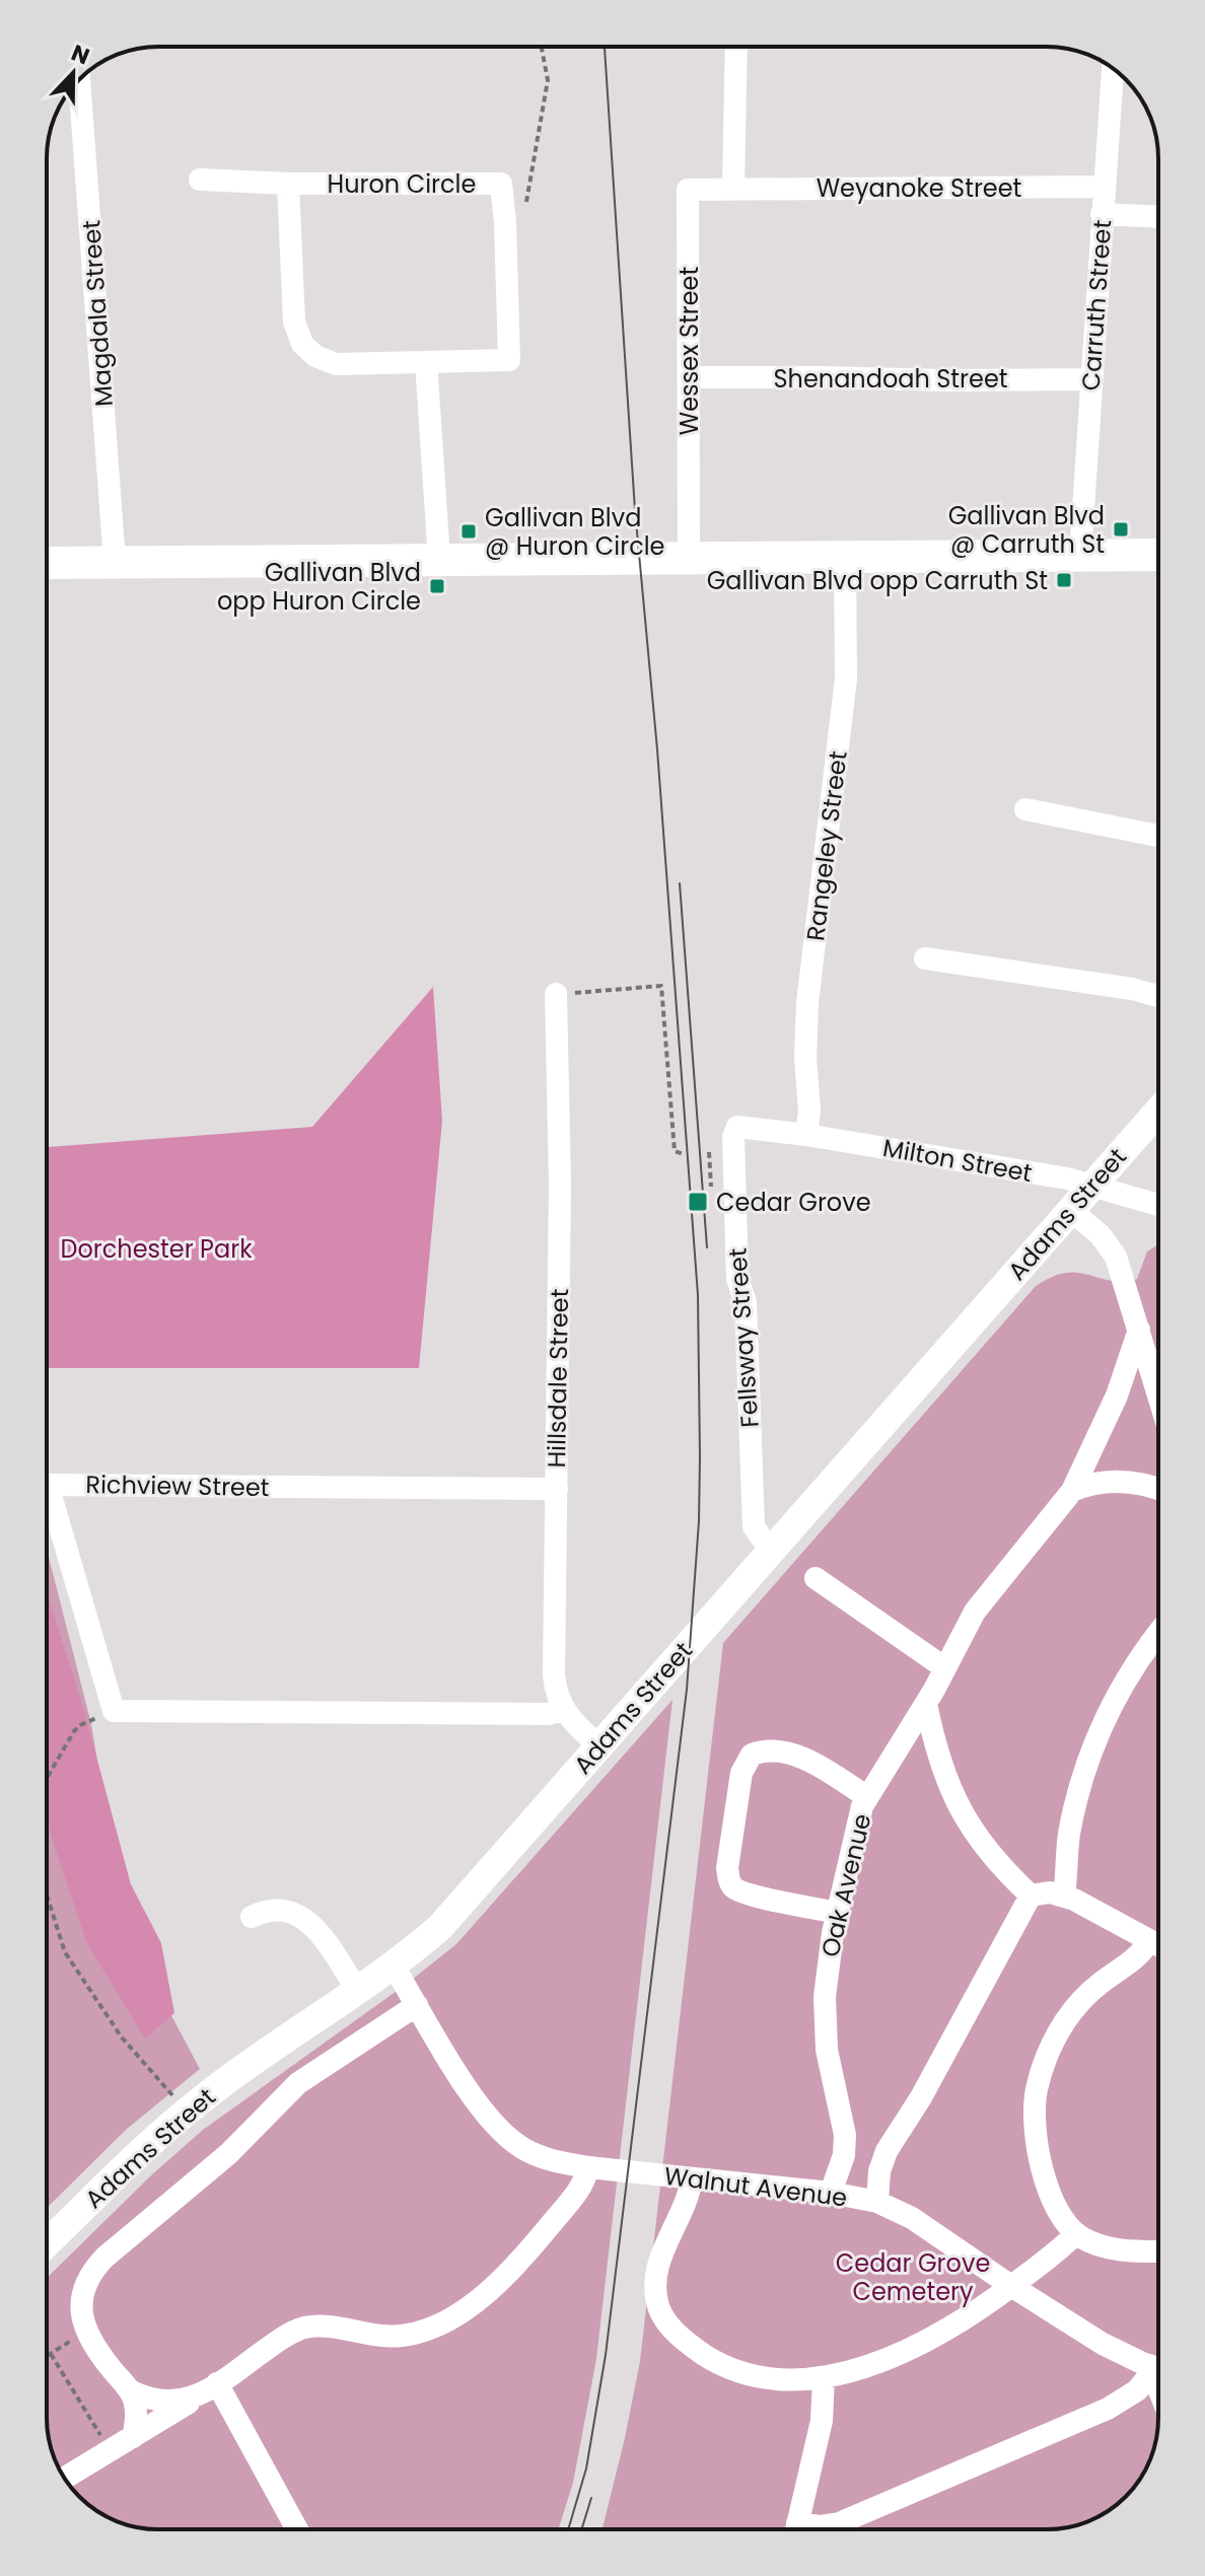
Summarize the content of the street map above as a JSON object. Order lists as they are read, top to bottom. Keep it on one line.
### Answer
{"streets":{"main road":["Adams Street"],"street":["Huron Circle","Weyanoke Street","Carruth Street","Magdala Street","Wessex Street","Shenandoah Street","Rangeley Street","Milton Street","Fellsway Street","Hillsdale Street","Richview Street","Oak Avenue","Walnut Avenue"]},"crossings":[["Weyanoke Street","Carruth Street"],["Weyanoke Street","Wessex Street"],["Carruth Street","Shenandoah Street"],["Wessex Street","Shenandoah Street"],["Rangeley Street","Milton Street"],["Milton Street","Adams Street"],["Milton Street","Fellsway Street"],["Adams Street","Fellsway Street"],["Adams Street","Hillsdale Street"],["Adams Street","Walnut Avenue"],["Hillsdale Street","Richview Street"],["Oak Avenue","Walnut Avenue"]],"parks":["Dorchester Park","Cedar Grove Cemetery"],"places":{"transit":["Gallivan Blvd @ Carruth St","Gallivan Blvd @ Huron Circle","Gallivan Blvd opp Carruth St","Gallivan Blvd opp Huron Circle","Cedar Grove"]},"north":"top"}
